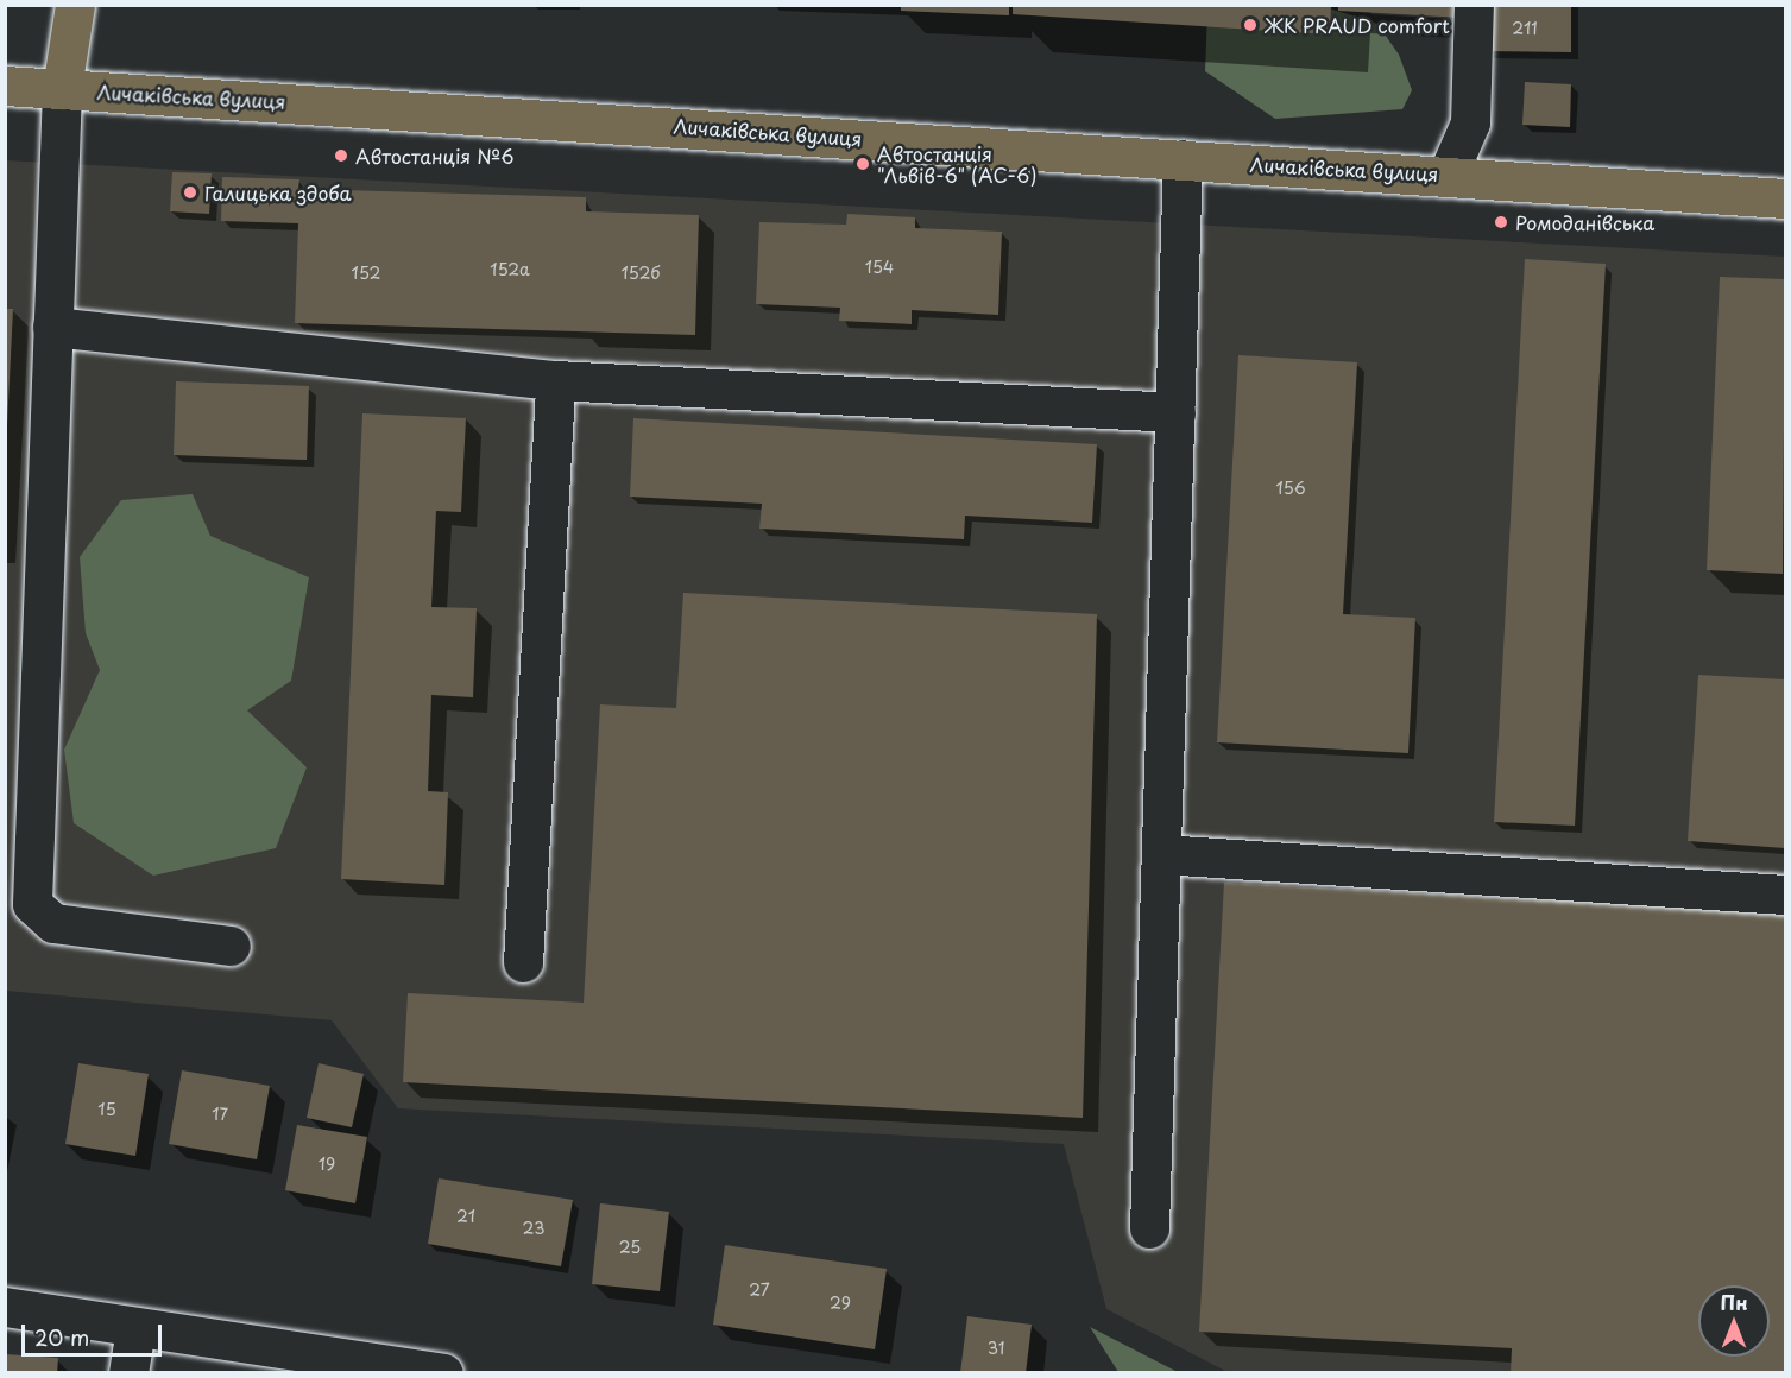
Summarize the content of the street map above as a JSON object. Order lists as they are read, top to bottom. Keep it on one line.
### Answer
{"streets":{"main road":["Личаківська вулиця"]},"places":["ЖК PRAUD comfort","Автостанція №6","Автостанція \"Львів-6\" (АС-6)","Галицька здоба","Ромоданівська"],"house_numbers":["211","154","152а","152","152б","156","15","17","19","21","23","25","27","29","31"],"scale_bar":"20 m","north":"top"}
